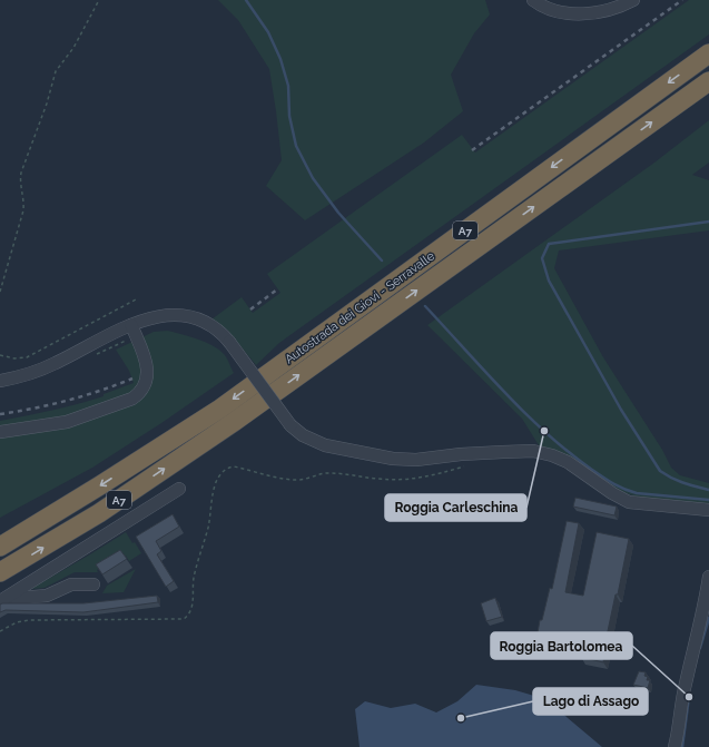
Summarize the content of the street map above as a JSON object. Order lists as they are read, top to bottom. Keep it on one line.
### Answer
{"streets":{"highway":["A7","Autostrada dei Giovi - Serravalle"]},"places":["Roggia Carleschina","Roggia Bartolomea","Lago di Assago"]}
